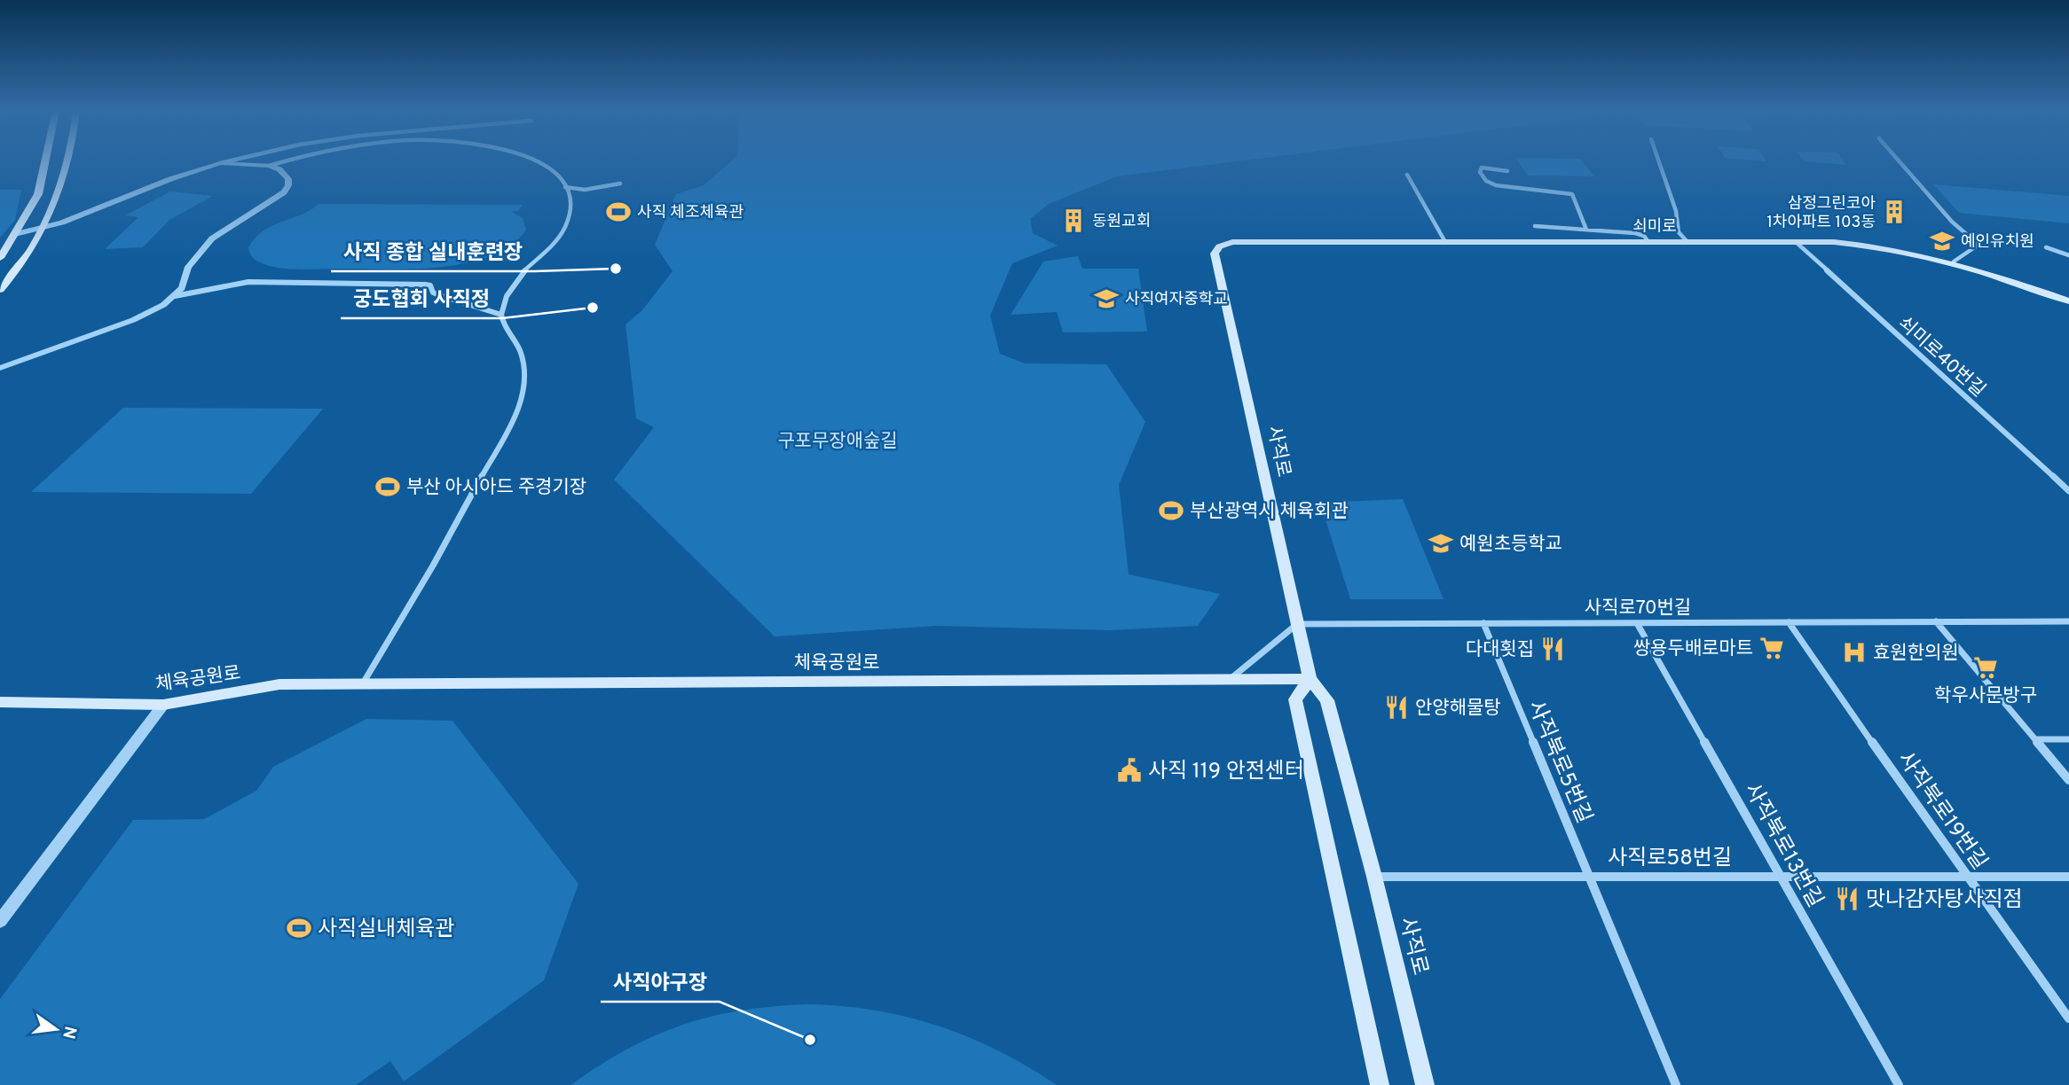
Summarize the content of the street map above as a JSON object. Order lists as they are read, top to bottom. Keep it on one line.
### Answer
{"streets":{"main road":["쇠미로","사직로","체육공원로"],"street":["쇠미로40번길","사직로70번길","사직북로5번길","사직북로19번길","사직북로13번길","사직로58번길"]},"crossings":[["쇠미로","쇠미로40번길"],["쇠미로","사직로"],["사직로","사직로70번길"],["사직로","체육공원로"],["사직로","사직로58번길"],["사직로70번길","사직북로5번길"],["사직로70번길","사직북로19번길"],["사직로70번길","사직북로13번길"],["사직북로5번길","사직로58번길"],["사직북로19번길","사직로58번길"],["사직북로13번길","사직로58번길"]],"parks":["구포무장애숲길"],"places":{"sports":["사직 체조체육관","부산 아시아드 주경기장","부산광역시 체육회관","사직실내체육관"],"building":["삼정그린코아 1차아파트 103동","동원교회"],"school or university":["예인유치원","사직여자중학교","예원초등학교"],"other":["사직 종합 실내훈련장","궁도협회 사직정","사직야구장"],"supermarket":["쌍용두배로마트","학우사문방구"],"restaurant":["다대횟집","안양해물탕","맛나감자탕사직점"],"hospital":["효원한의원"],"public building":["사직 119 안전센터"]},"north":"right"}
